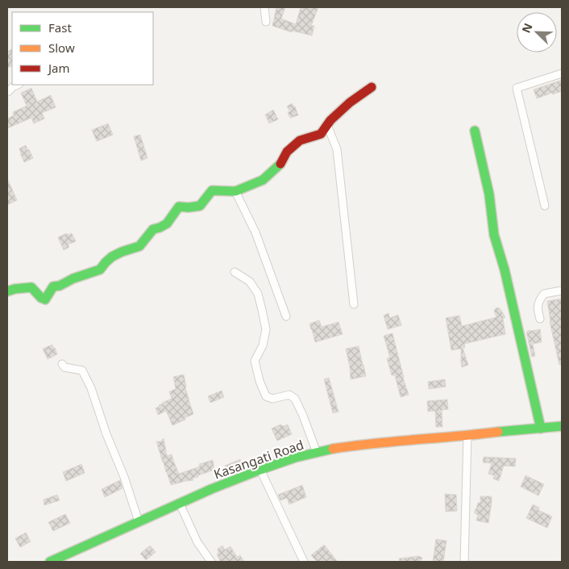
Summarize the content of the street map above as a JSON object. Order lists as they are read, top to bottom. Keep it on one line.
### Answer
{"streets":{"street":["Kasangati Road"]},"legend":["Fast","Slow","Jam"],"north":"top left"}
